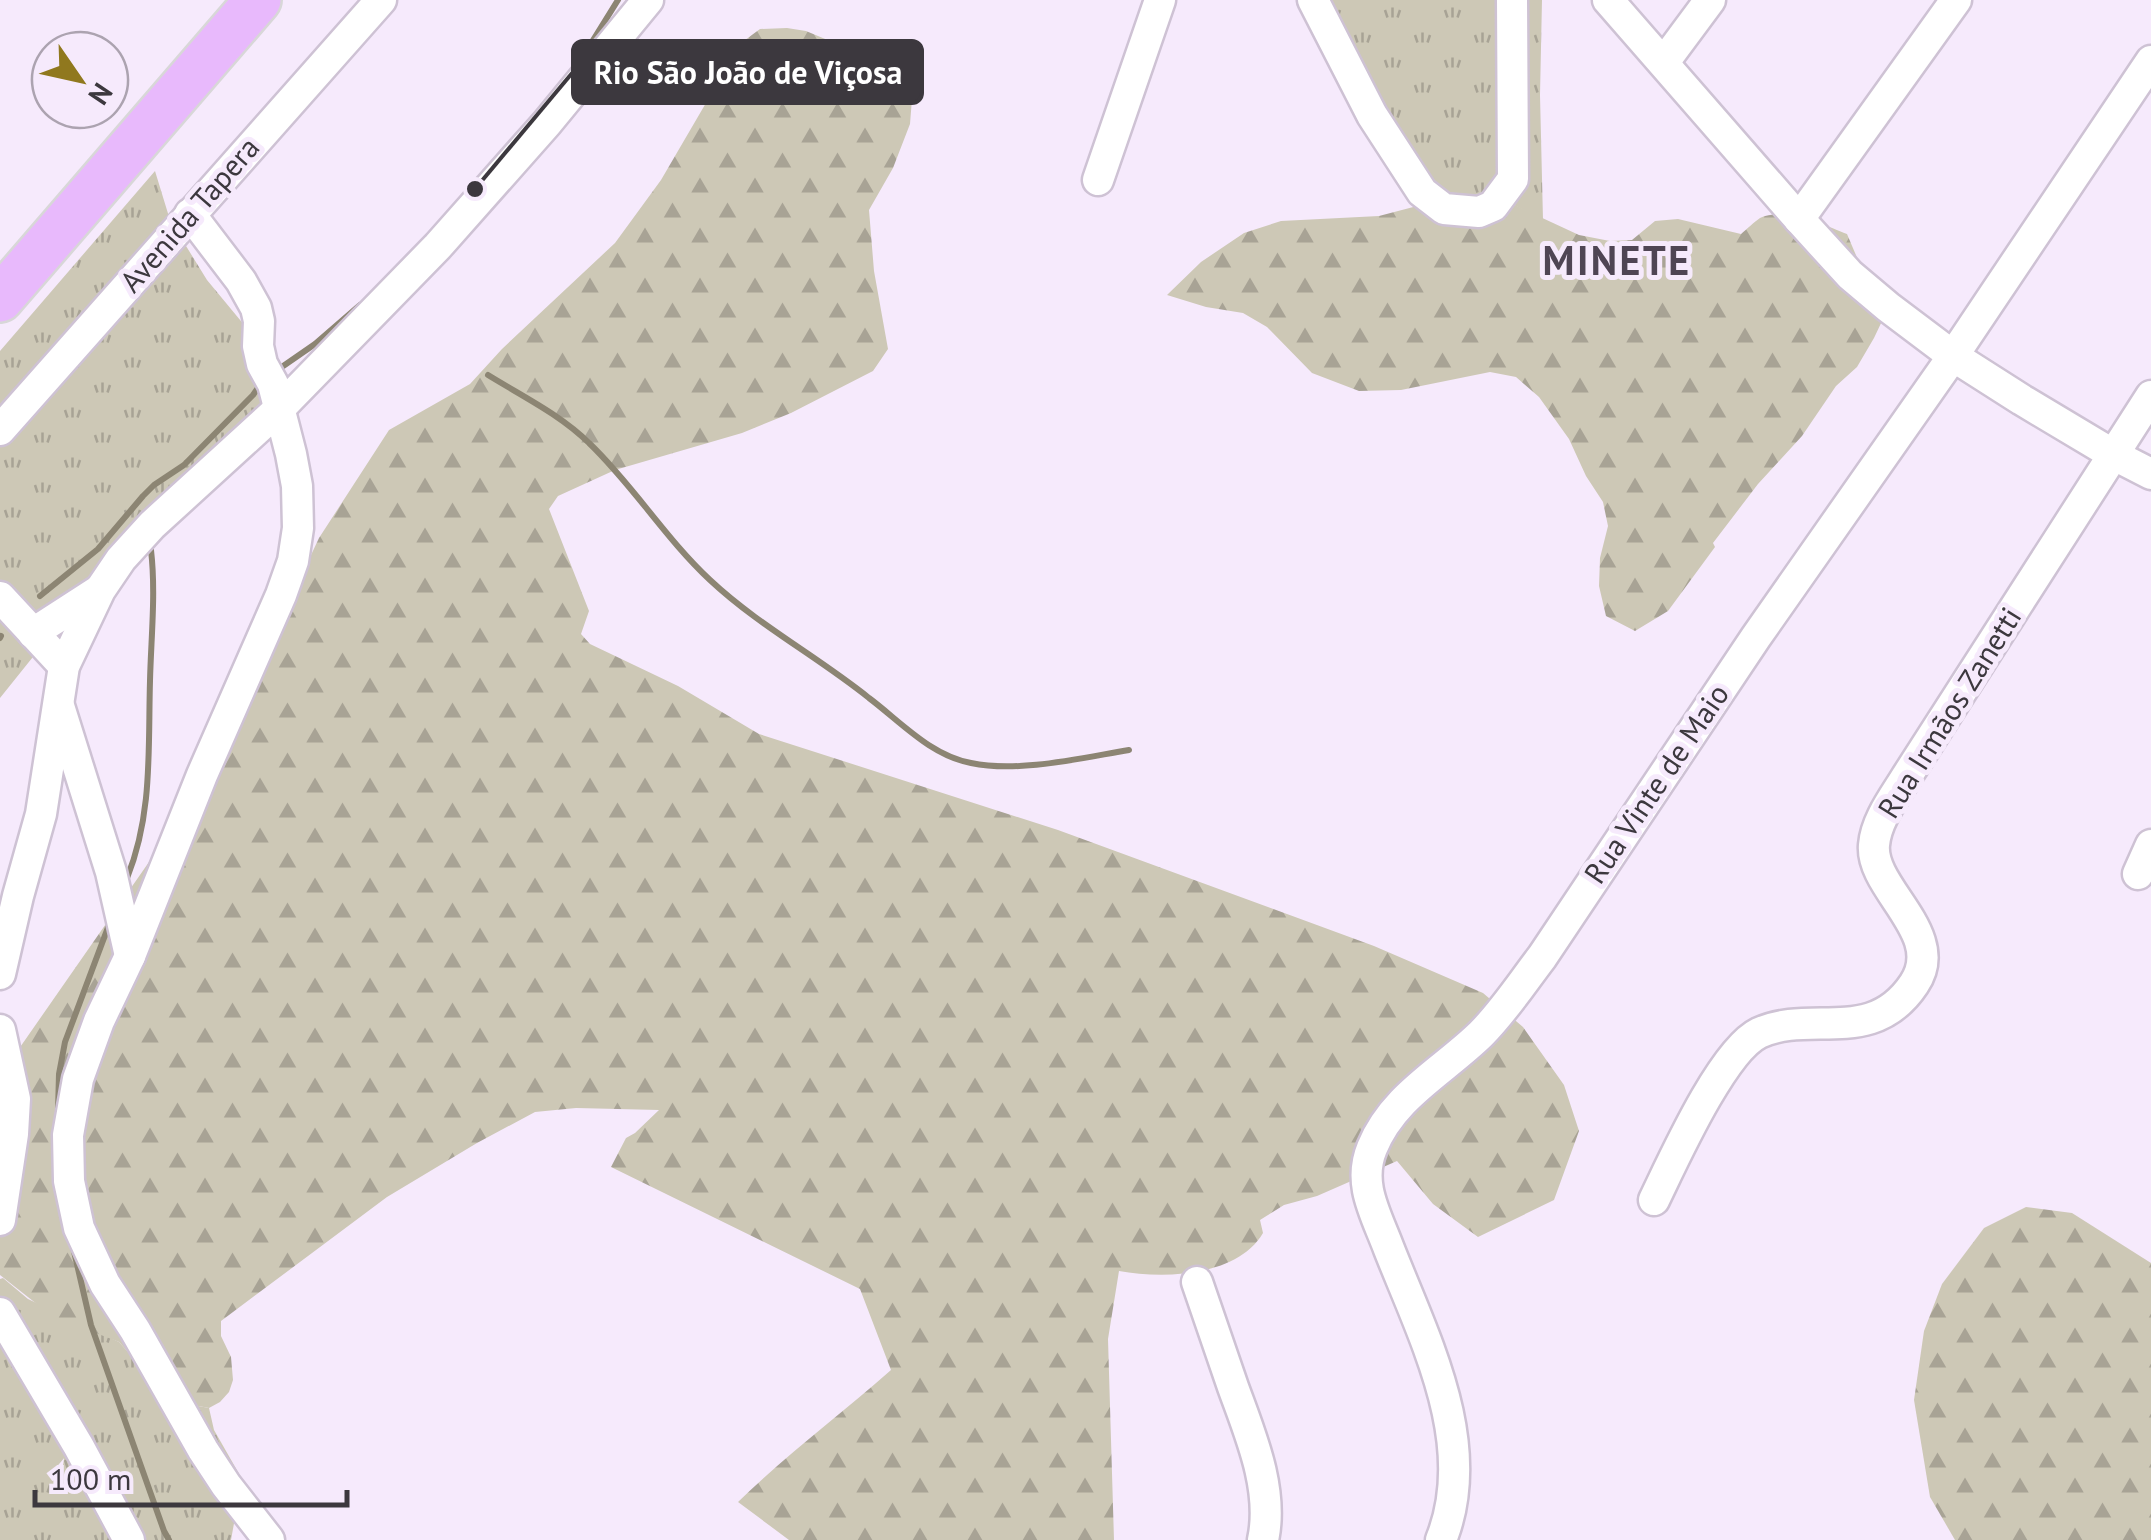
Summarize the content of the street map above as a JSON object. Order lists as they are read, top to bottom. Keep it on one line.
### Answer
{"streets":{"street":["Avenida Tapera","Rua Irmãos Zanetti","Rua Vinte de Maio"]},"districts":["MINETE"],"places":["Rio São João de Viçosa"],"scale_bar":"100 m","north":"bottom right"}
